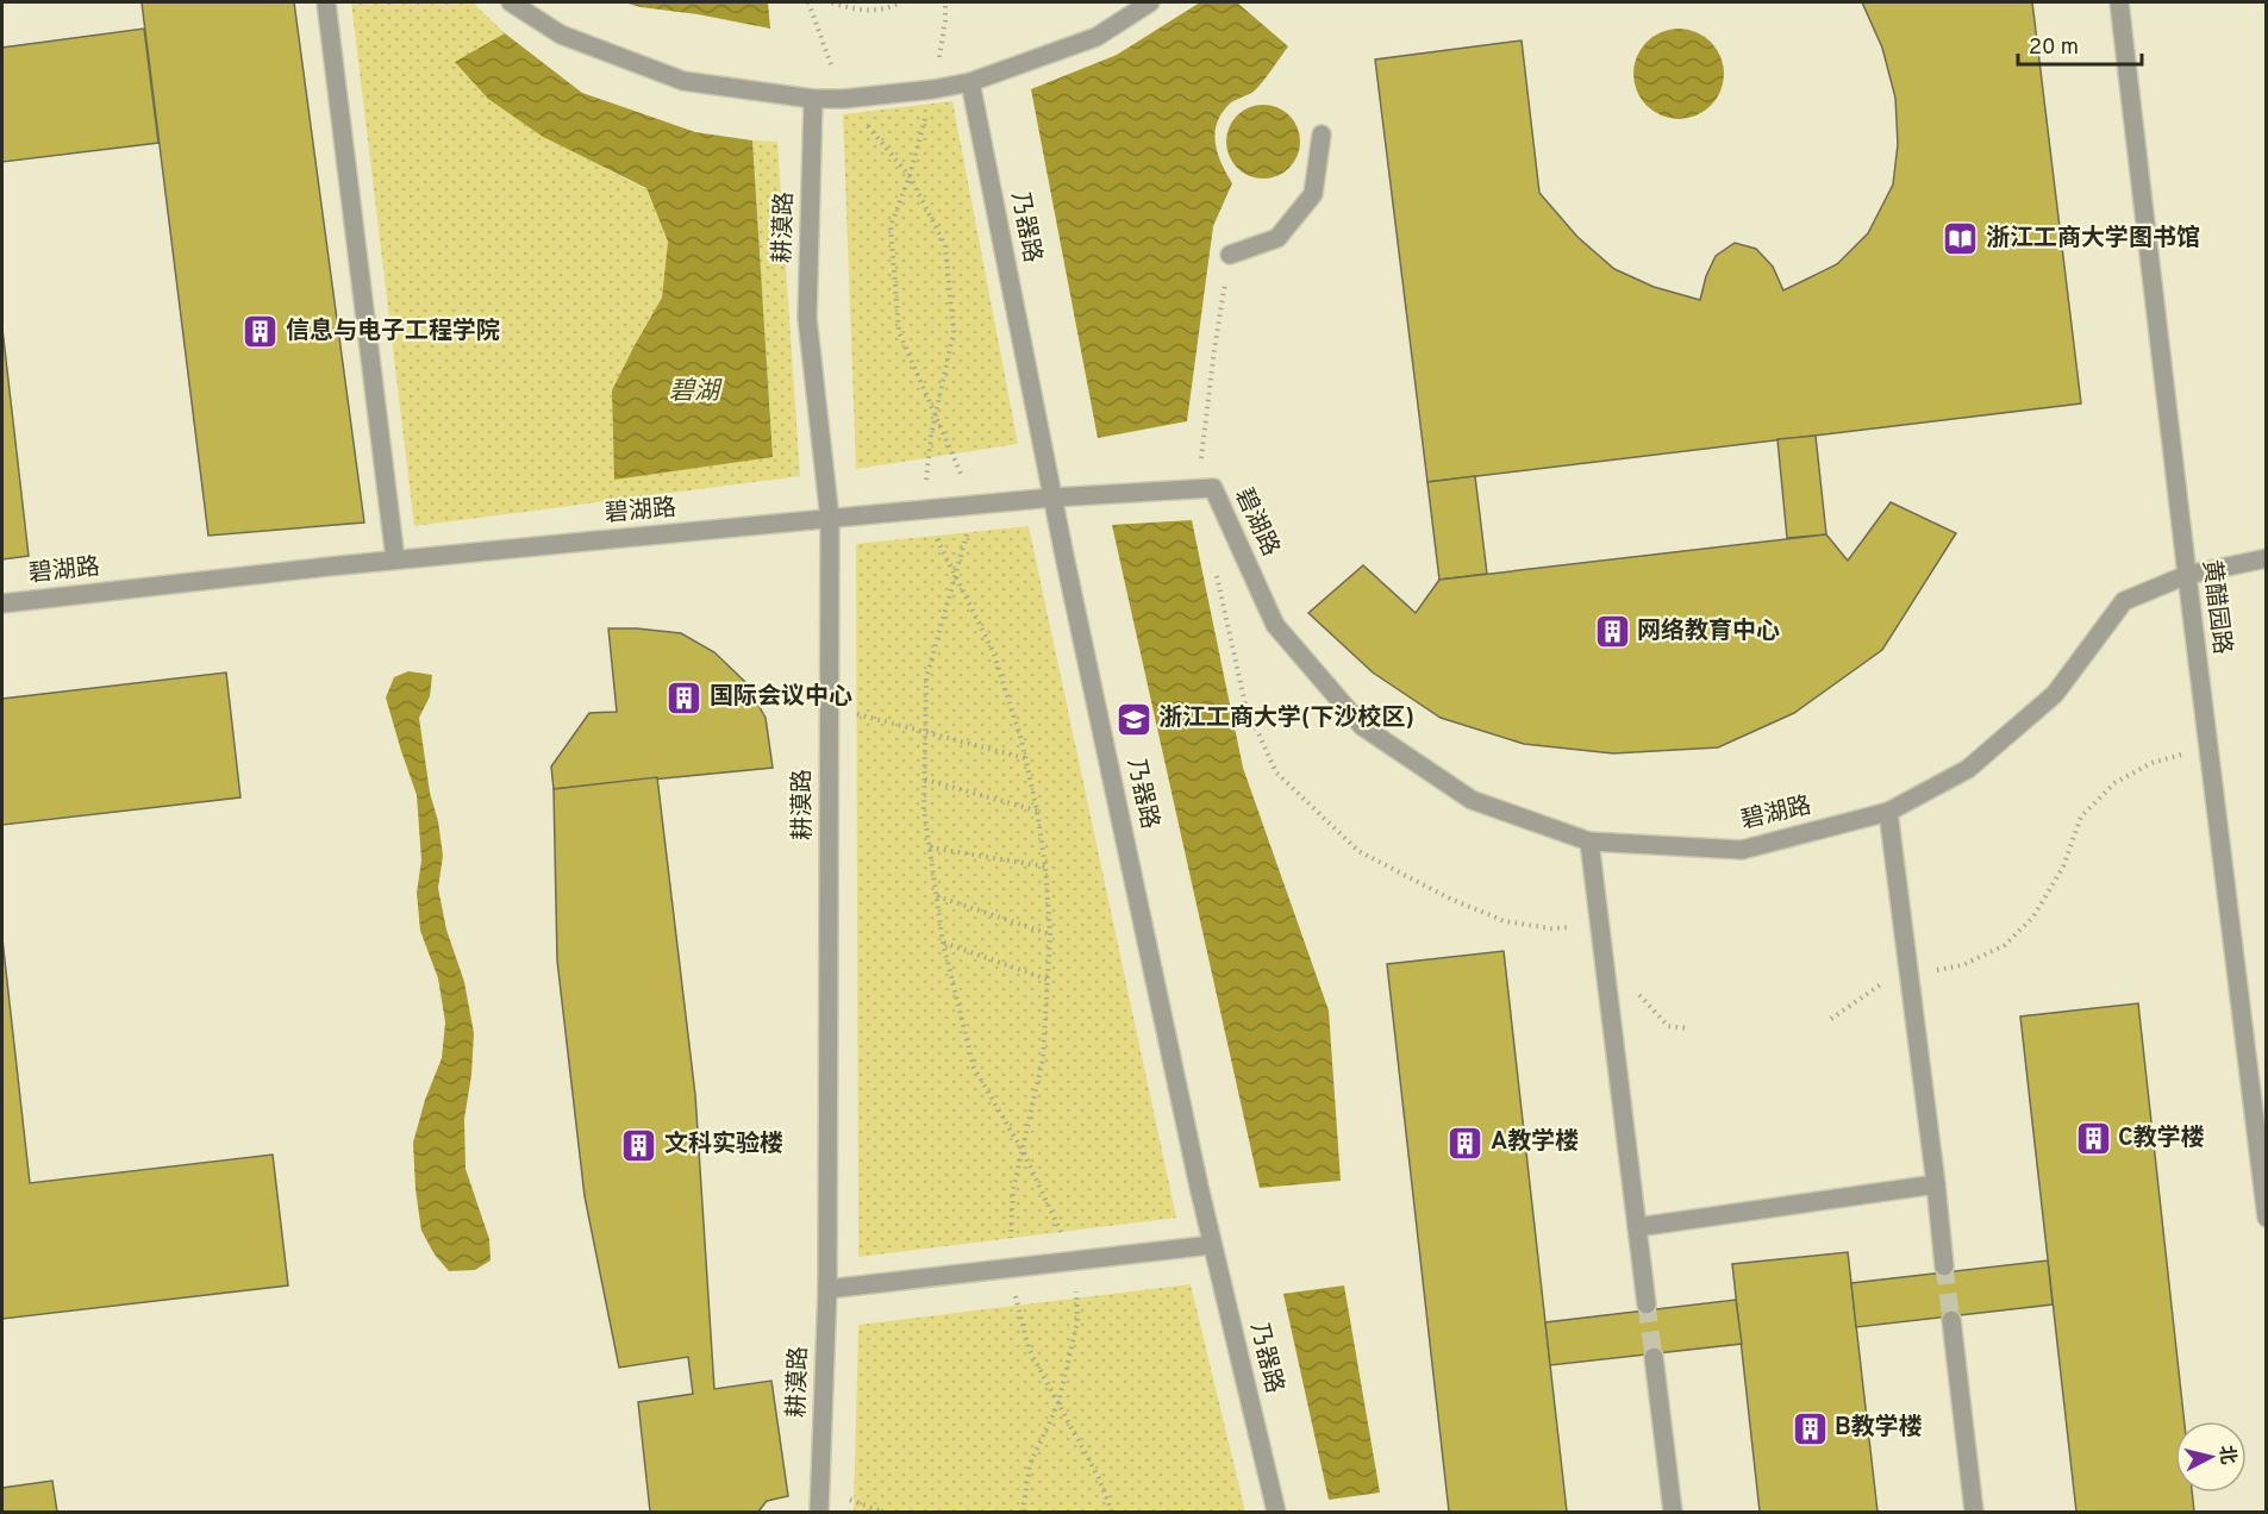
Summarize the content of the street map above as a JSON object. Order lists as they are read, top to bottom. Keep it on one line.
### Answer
{"streets":{"street":["耕漠路","乃器路","碧湖路","黄醋园路"]},"crossings":[["耕漠路","碧湖路"],["乃器路","碧湖路"],["碧湖路","黄醋园路"]],"water":["碧湖"],"places":{"library":["浙江工商大学图书馆"],"building":["信息与电子工程学院","网络教育中心","国际会议中心","C教学楼","A教学楼","文科实验楼","B教学楼"],"school or university":["浙江工商大学(下沙校区)"]},"scale_bar":"20 m","north":"right"}
